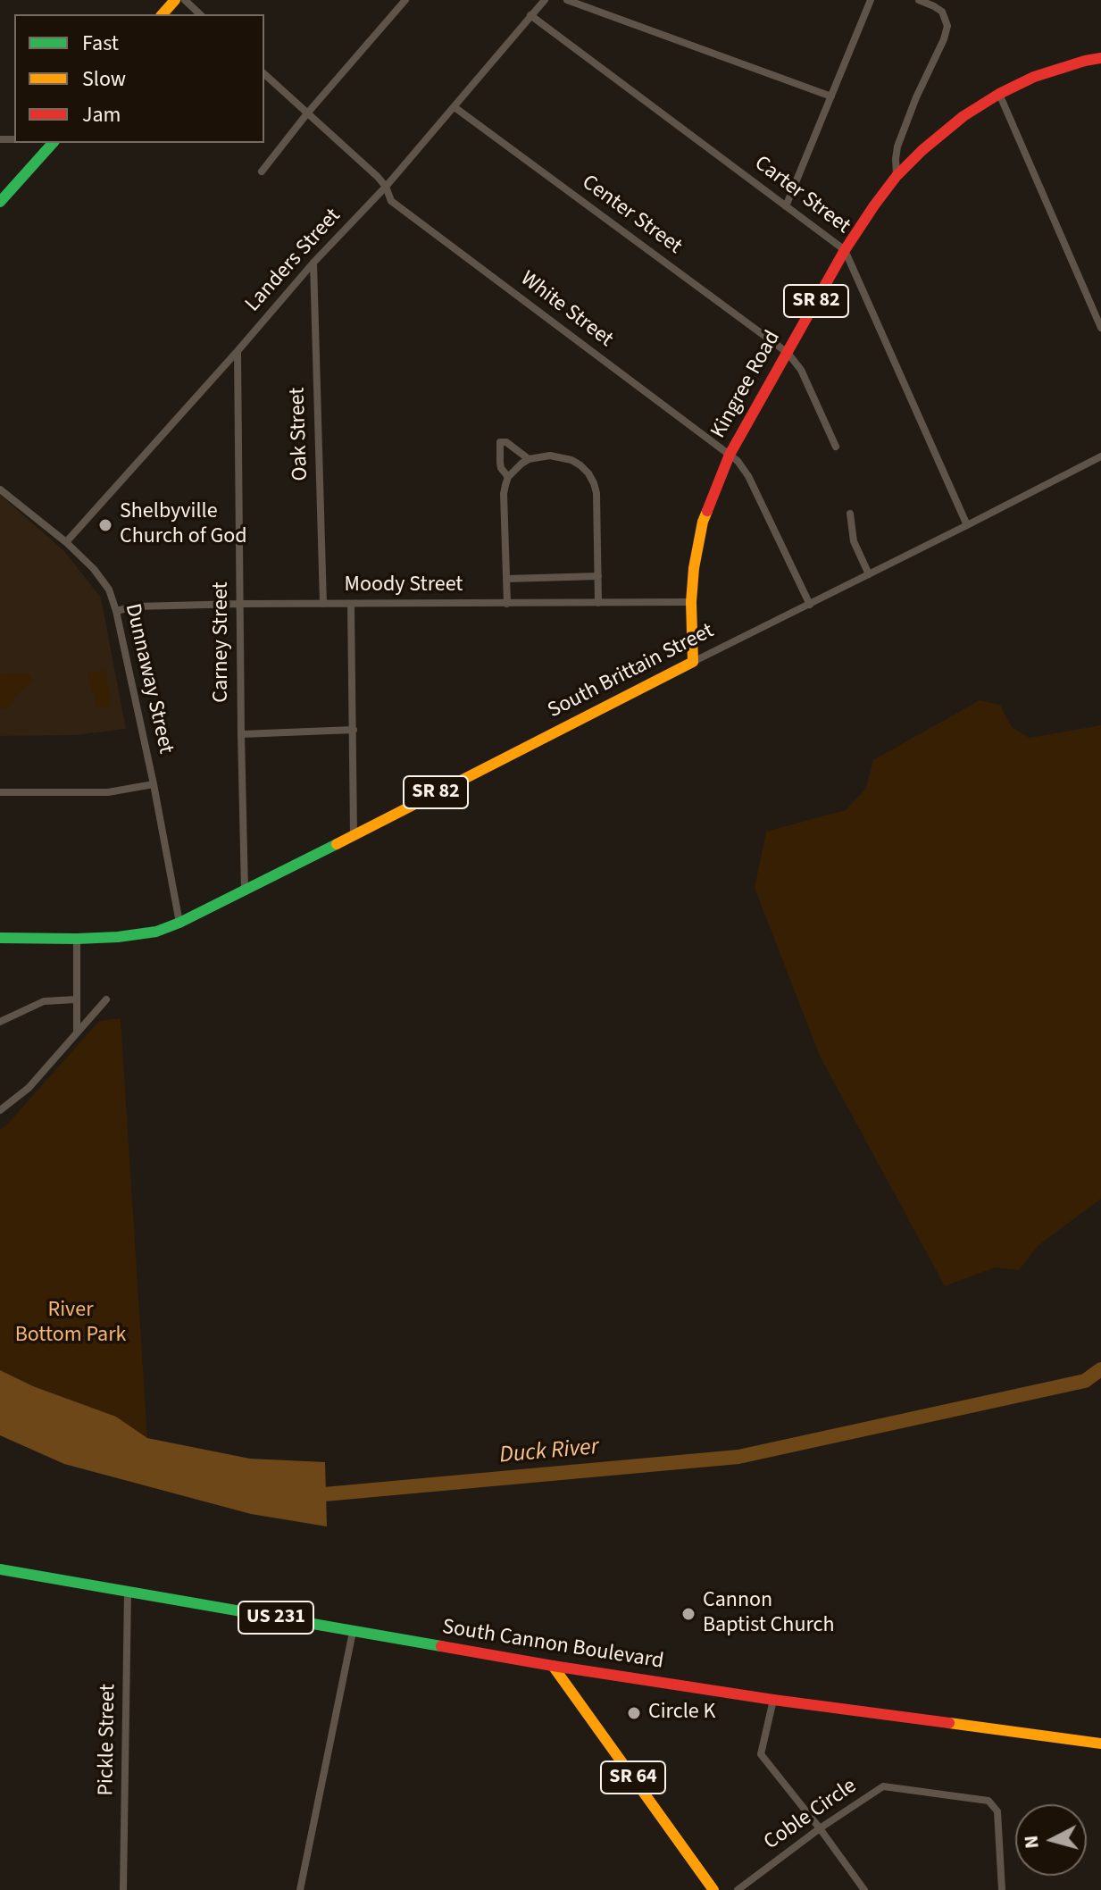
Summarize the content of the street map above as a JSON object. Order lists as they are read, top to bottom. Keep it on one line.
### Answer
{"streets":{"main road":["SR 82","Kingree Road","South Brittain Street","US 231","South Cannon Boulevard","SR 64"],"street":["Carter Street","Center Street","Landers Street","White Street","Oak Street","Moody Street","Carney Street","Dunnaway Street","Pickle Street","Coble Circle"]},"crossings":[["Carter Street","Landers Street"],["Carter Street","Kingree Road"],["Carter Street","South Brittain Street"],["Center Street","Landers Street"],["Center Street","Kingree Road"],["Landers Street","White Street"],["Landers Street","Oak Street"],["Landers Street","Carney Street"],["Landers Street","Dunnaway Street"],["SR 82","South Brittain Street"],["SR 82","Dunnaway Street"],["White Street","Kingree Road"],["White Street","South Brittain Street"],["Kingree Road","Moody Street"],["Kingree Road","South Brittain Street"],["Oak Street","Moody Street"],["Moody Street","Carney Street"],["Moody Street","Dunnaway Street"],["Carney Street","South Brittain Street"],["South Brittain Street","Dunnaway Street"],["South Cannon Boulevard","Pickle Street"],["South Cannon Boulevard","SR 64"]],"water":["Duck River"],"parks":["River Bottom Park"],"places":["Shelbyville Church of God","Cannon Baptist Church","Circle K"],"legend":["Fast","Slow","Jam"],"north":"left"}
